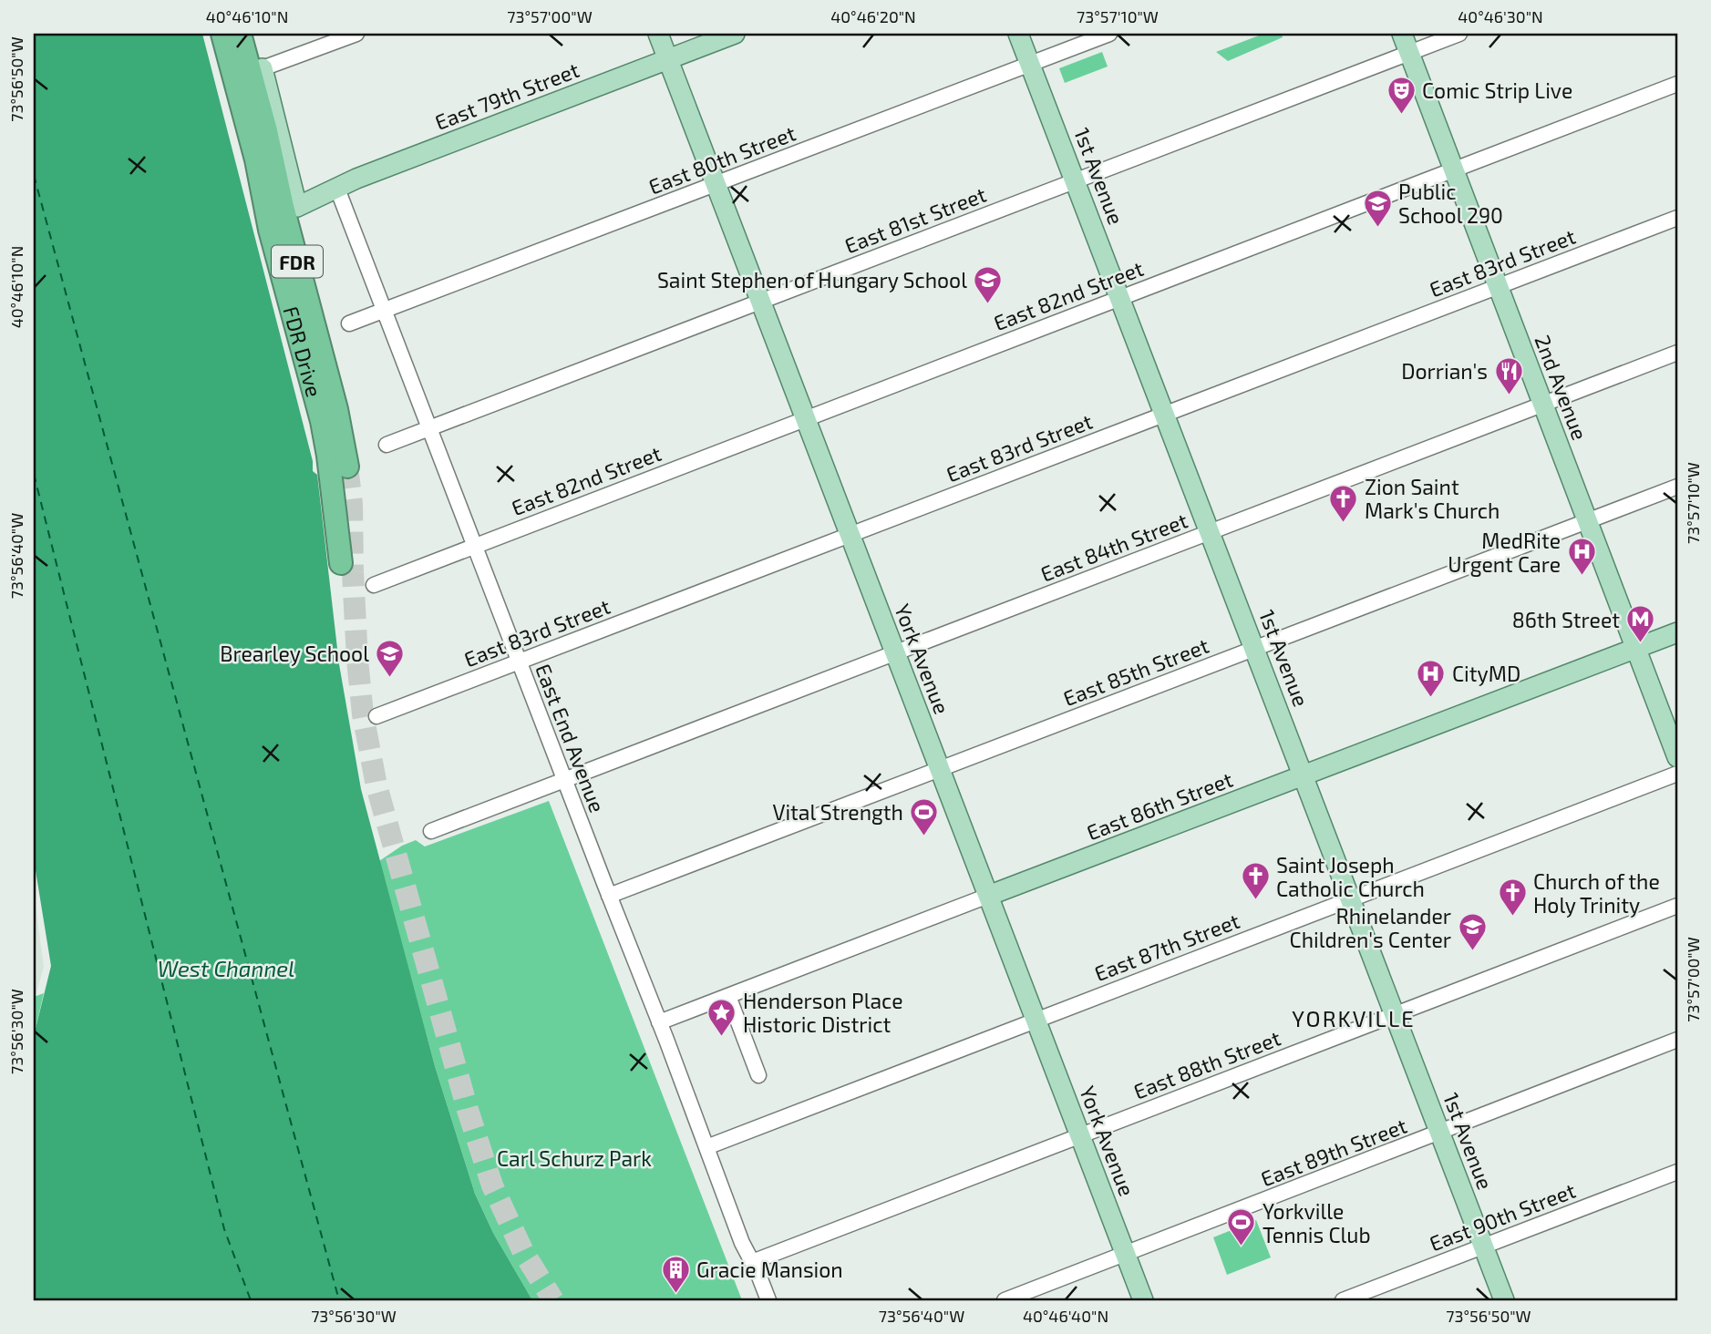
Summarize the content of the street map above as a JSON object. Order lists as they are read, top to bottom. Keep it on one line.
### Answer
{"streets":{"highway":["FDR","FDR Drive"],"main road":["East 79th Street","1st Avenue","2nd Avenue","York Avenue","East 86th Street"],"street":["East 80th Street","East 81st Street","East 83rd Street","East 82nd Street","East 84th Street","East 85th Street","East End Avenue","East 87th Street","East 88th Street","East 89th Street","East 90th Street"]},"crossings":[["East 79th Street","York Avenue"],["East 79th Street","East End Avenue"],["East 80th Street","1st Avenue"],["East 80th Street","York Avenue"],["East 80th Street","East End Avenue"],["1st Avenue","East 81st Street"],["1st Avenue","East 83rd Street"],["1st Avenue","East 82nd Street"],["1st Avenue","East 84th Street"],["1st Avenue","East 85th Street"],["1st Avenue","East 86th Street"],["1st Avenue","East 87th Street"],["1st Avenue","East 88th Street"],["1st Avenue","East 89th Street"],["1st Avenue","East 90th Street"],["East 81st Street","2nd Avenue"],["East 81st Street","York Avenue"],["East 81st Street","East End Avenue"],["East 83rd Street","2nd Avenue"],["East 83rd Street","York Avenue"],["East 83rd Street","East End Avenue"],["East 82nd Street","2nd Avenue"],["East 82nd Street","York Avenue"],["East 82nd Street","East End Avenue"],["2nd Avenue","East 84th Street"],["2nd Avenue","East 85th Street"],["2nd Avenue","East 86th Street"],["East 84th Street","York Avenue"],["East 84th Street","East End Avenue"],["York Avenue","East 85th Street"],["York Avenue","East 86th Street"],["York Avenue","East 87th Street"],["York Avenue","East 88th Street"],["York Avenue","East 89th Street"],["East 85th Street","East End Avenue"],["East End Avenue","East 86th Street"],["East End Avenue","East 87th Street"],["East End Avenue","East 88th Street"]],"districts":["YORKVILLE"],"water":["West Channel"],"parks":["Carl Schurz Park"],"places":{"theatre":["Comic Strip Live"],"school or university":["Public School 290","Saint Stephen of Hungary School","Brearley School","Rhinelander Children's Center"],"restaurant":["Dorrian's"],"church":["Zion Saint Mark's Church","Saint Joseph Catholic Church","Church of the Holy Trinity"],"hospital":["MedRite Urgent Care","CityMD"],"metro station":["86th Street"],"sports":["Vital Strength","Yorkville Tennis Club"],"place":["Henderson Place Historic District"],"building":["Gracie Mansion"]},"coordinates":["40°46'10\"N","73°57'00\"W","40°46'20\"N","73°57'10\"W","40°46'30\"N","73°56'50\"W","73°56'40\"W","73°56'30\"W","40°46'40\"N"]}
